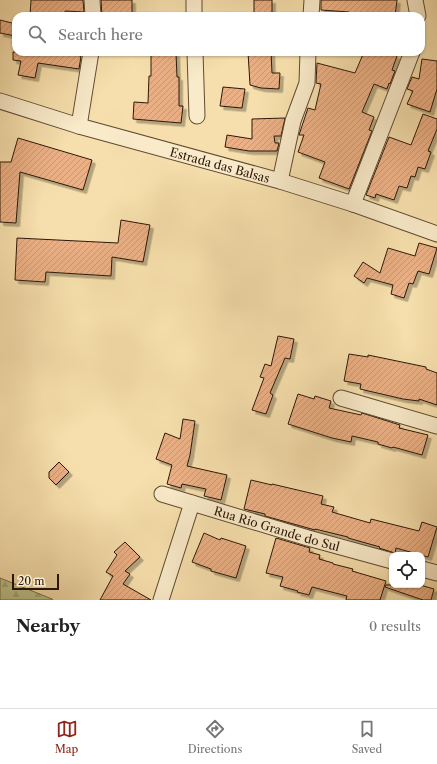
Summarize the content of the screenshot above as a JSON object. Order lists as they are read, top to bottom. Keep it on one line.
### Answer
{"streets":{"street":["Estrada das Balsas","Rua Rio Grande do Sul"]},"scale_bar":"20 m","page":{"search":"Search here","scale":"20 m","heading":["Nearby","0 results"],"nav":["Map","Directions","Saved"]}}
